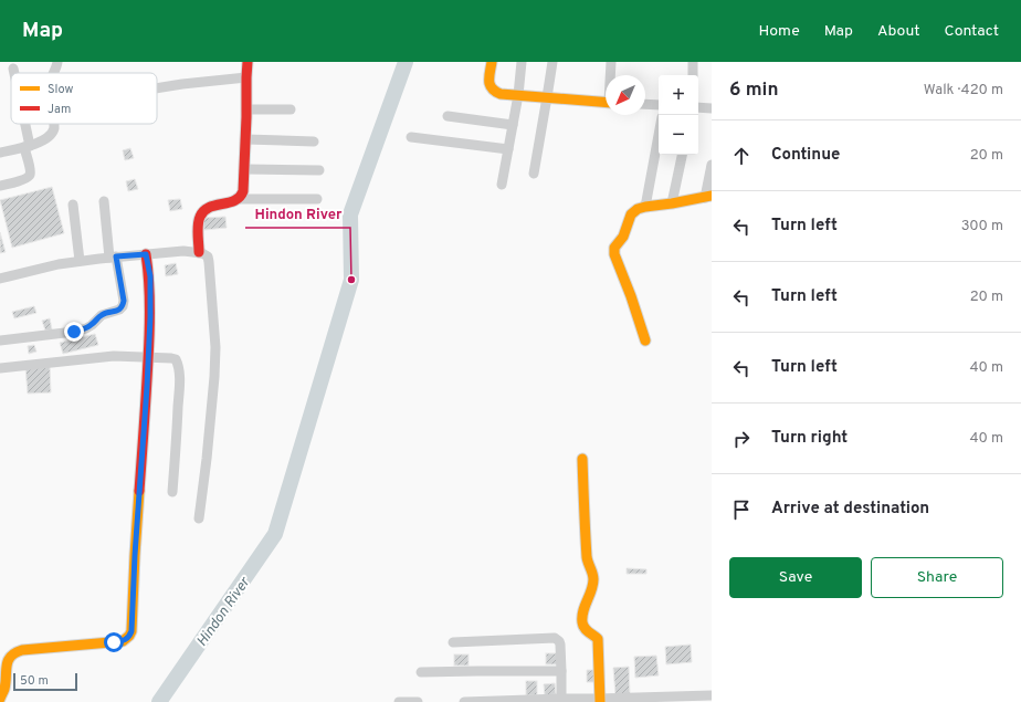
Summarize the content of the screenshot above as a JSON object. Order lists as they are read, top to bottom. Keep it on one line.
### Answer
{"water":["Hindon River"],"places":["Hindon River"],"legend":["Slow","Jam"],"scale_bar":"50 m","north":"bottom left","page":{"header":"Map","nav":["Home","Map","About","Contact"],"heading":["6 min","Walk · 420 m"],"map_buttons":["+","−"],"list":[["Continue","20 m"],["Turn left","300 m"],["Turn left","20 m"],["Turn left","40 m"],["Turn right","40 m"],"Arrive at destination"],"buttons":["Save","Share"],"scale":"50 m"}}
